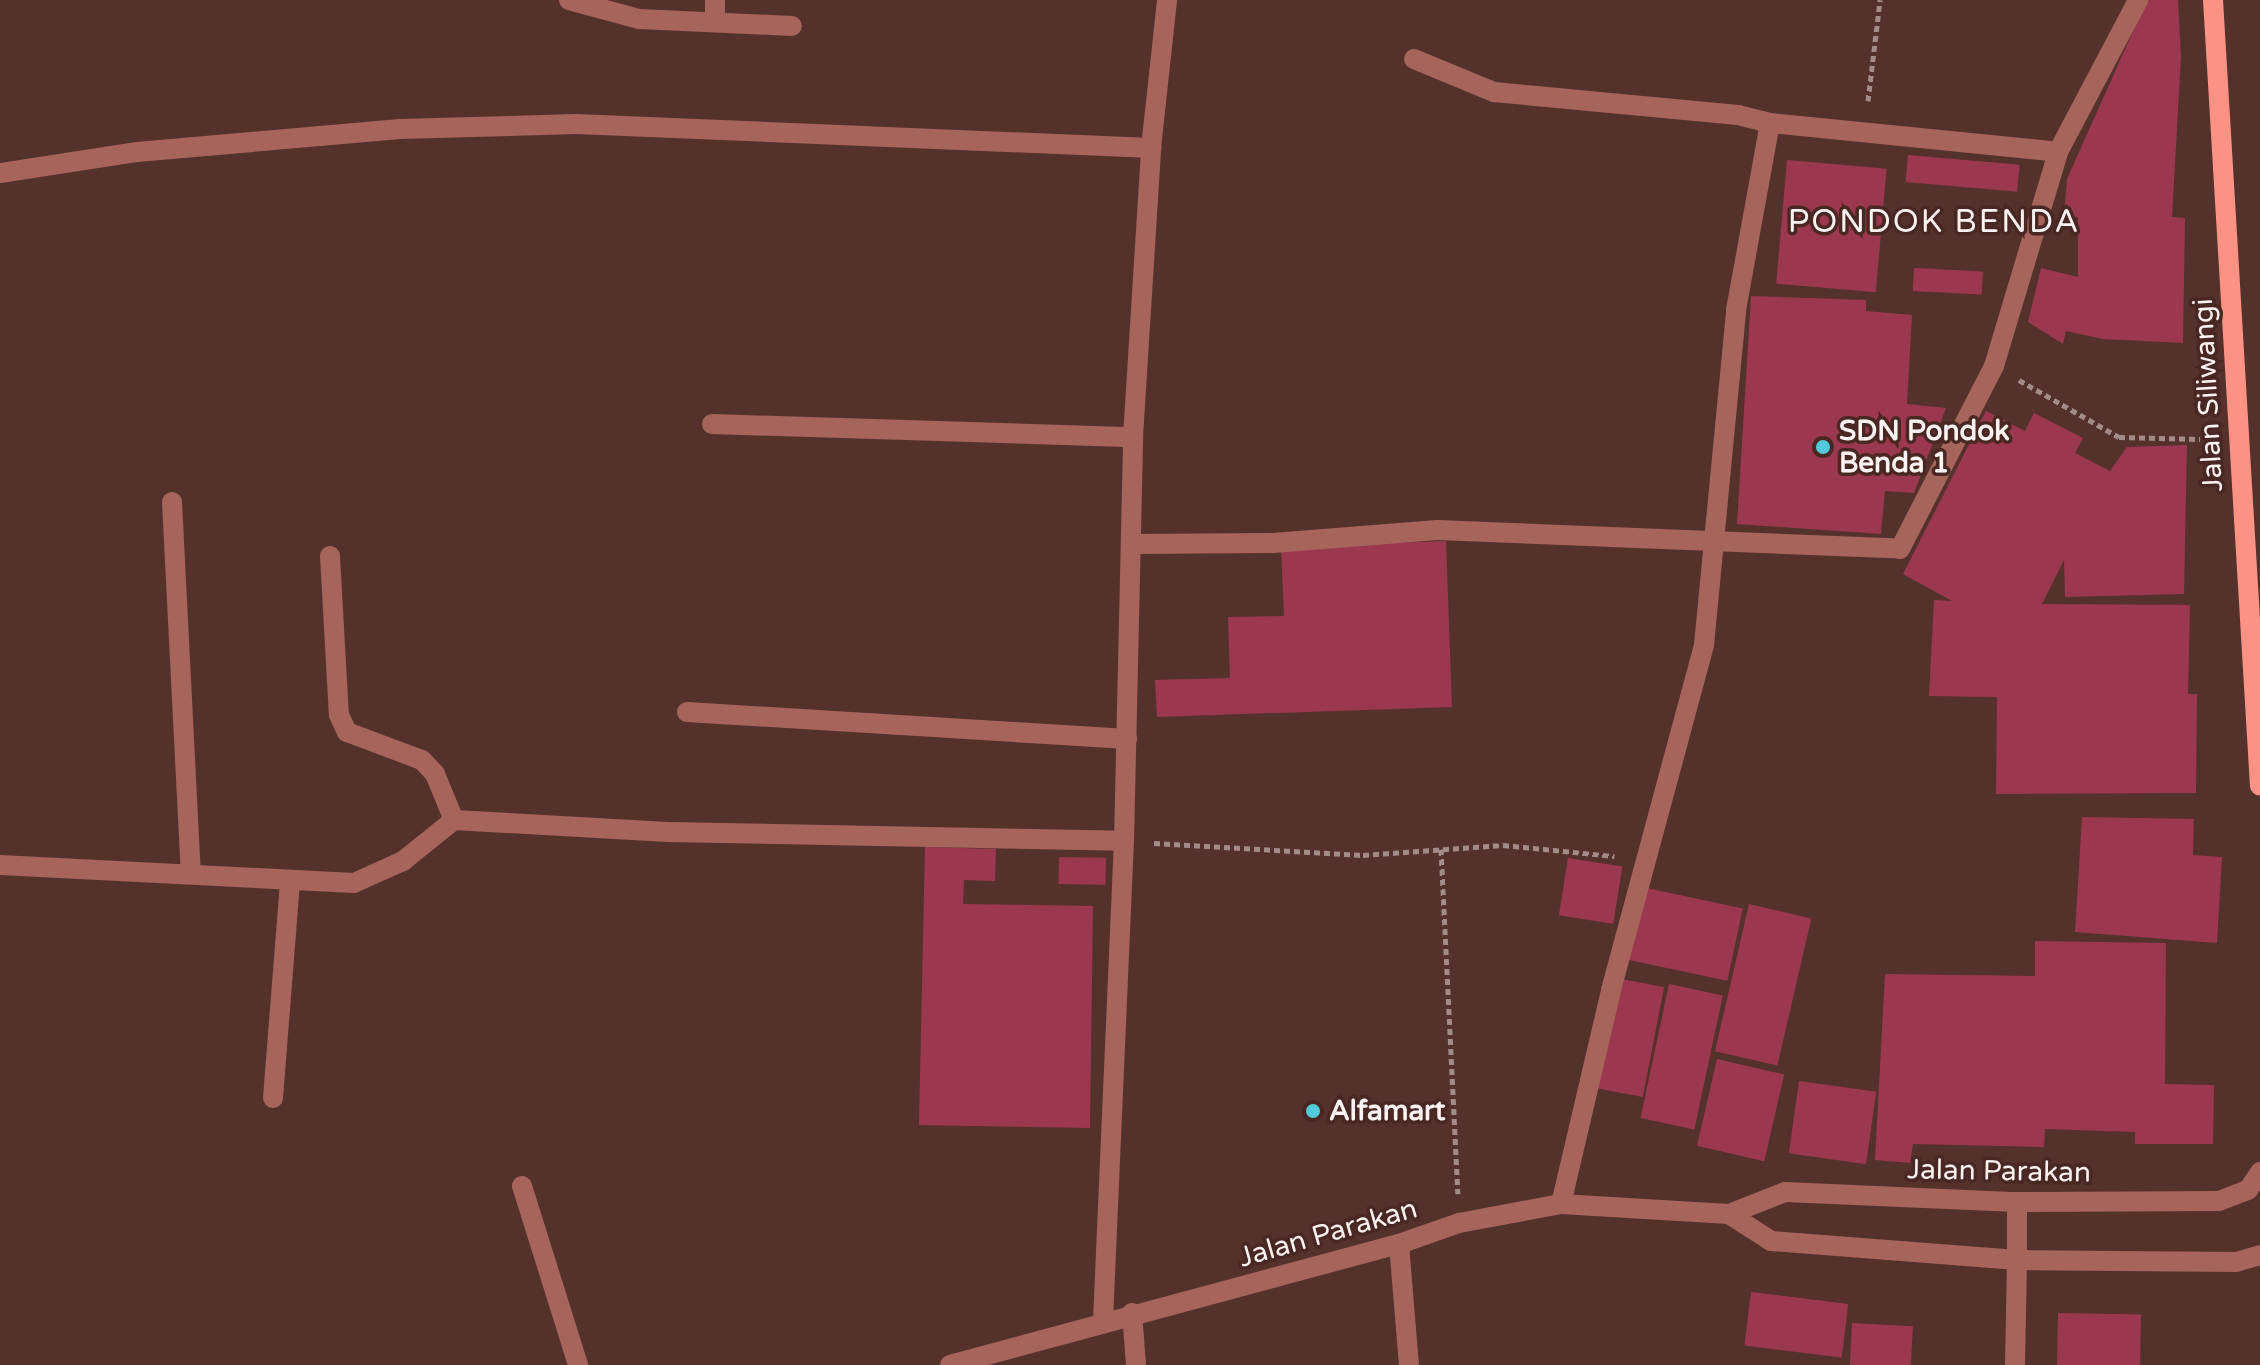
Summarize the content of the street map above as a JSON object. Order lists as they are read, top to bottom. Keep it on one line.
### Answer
{"streets":{"main road":["Jalan Siliwangi"],"street":["Jalan Parakan"]},"districts":["PONDOK BENDA"],"places":["SDN Pondok Benda 1","Alfamart"]}
